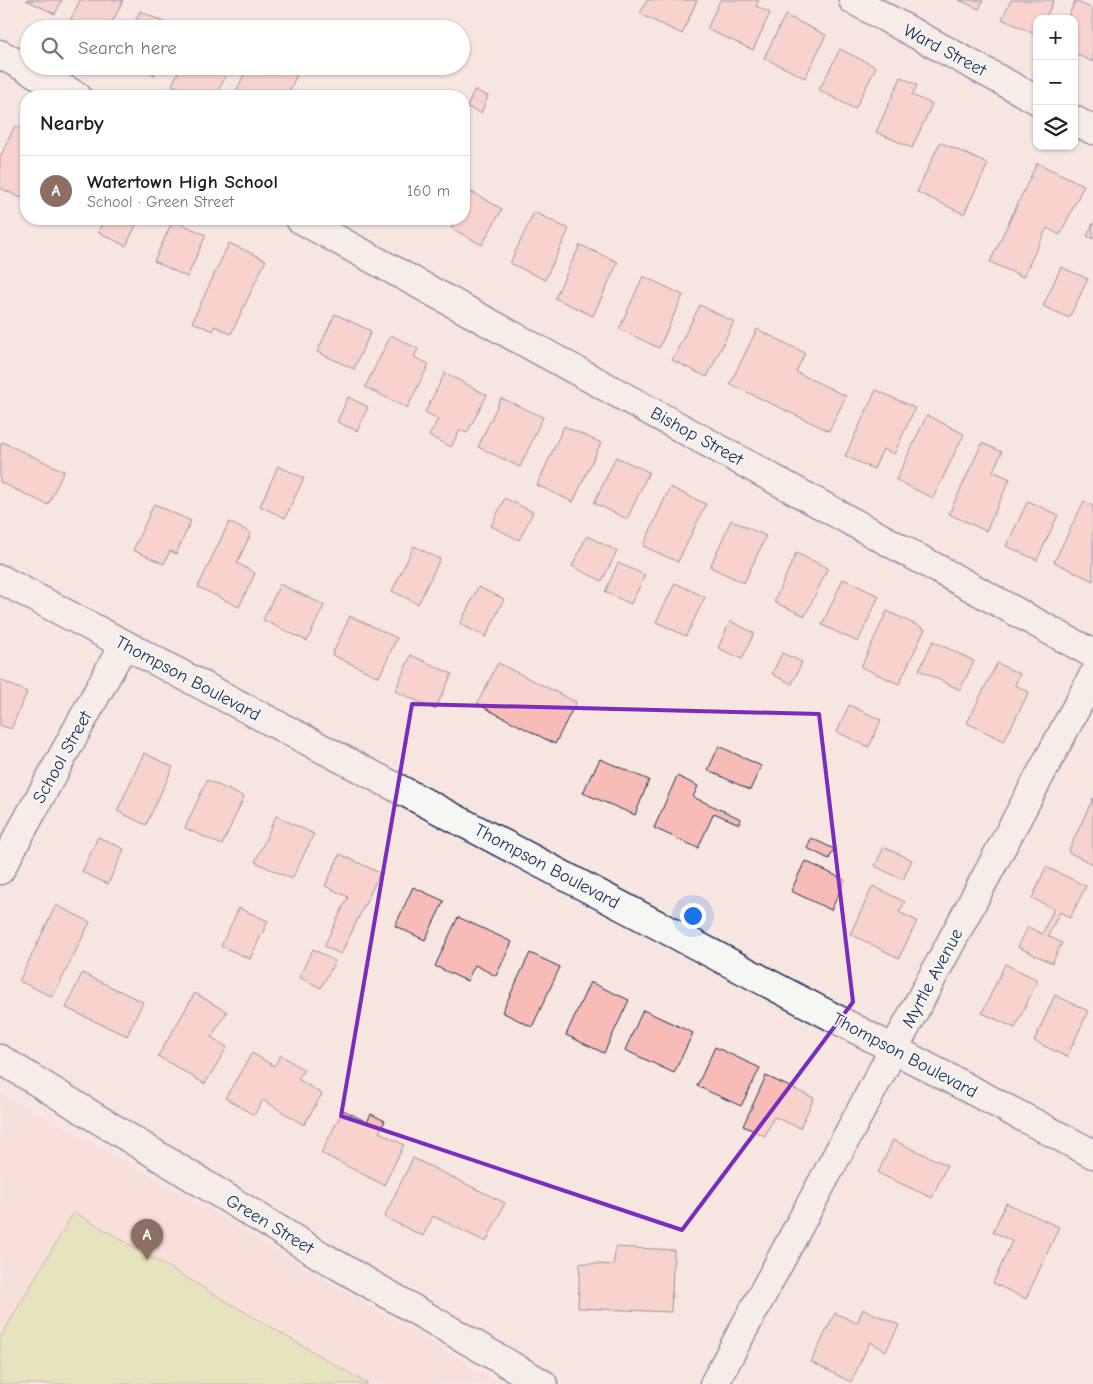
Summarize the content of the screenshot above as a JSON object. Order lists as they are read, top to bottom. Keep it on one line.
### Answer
{"streets":{"street":["Ward Street","Bishop Street","Thompson Boulevard","School Street","Myrtle Avenue","Green Street"]},"crossings":[["Thompson Boulevard","School Street"],["Thompson Boulevard","Myrtle Avenue"]],"page":{"map_buttons":["+","−"],"search":"Search here","heading":"Nearby","list":[{"mark":"A","name":"Watertown High School","note":"School · Green Street","value":"160 m"}],"pins":"A"}}
